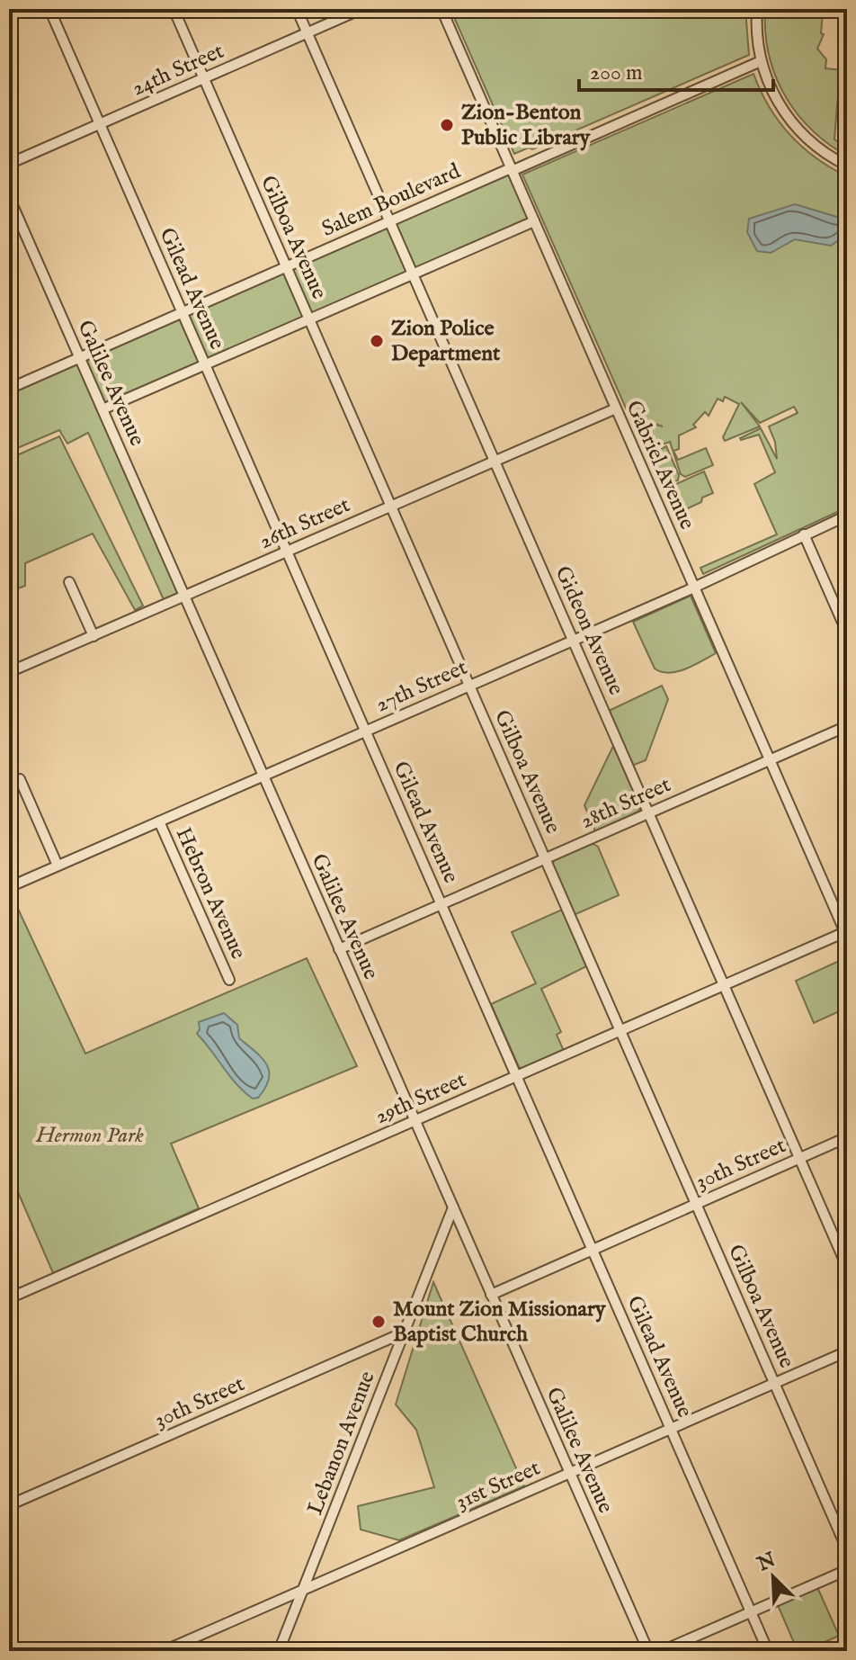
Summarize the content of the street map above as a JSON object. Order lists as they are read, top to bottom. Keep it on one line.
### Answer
{"streets":{"street":["24th Street","Salem Boulevard","Gilboa Avenue","Gilead Avenue","Galilee Avenue","Gabriel Avenue","26th Street","Gideon Avenue","27th Street","28th Street","Hebron Avenue","29th Street","30th Street","Lebanon Avenue","31st Street"]},"crossings":[["24th Street","Gilboa Avenue"],["24th Street","Gilead Avenue"],["24th Street","Gideon Avenue"],["Salem Boulevard","Gilboa Avenue"],["Salem Boulevard","Gilead Avenue"],["Salem Boulevard","Galilee Avenue"],["Salem Boulevard","Gabriel Avenue"],["Salem Boulevard","Gideon Avenue"],["Gilboa Avenue","26th Street"],["Gilboa Avenue","27th Street"],["Gilboa Avenue","28th Street"],["Gilboa Avenue","29th Street"],["Gilboa Avenue","30th Street"],["Gilboa Avenue","31st Street"],["Gilead Avenue","26th Street"],["Gilead Avenue","27th Street"],["Gilead Avenue","28th Street"],["Gilead Avenue","29th Street"],["Gilead Avenue","30th Street"],["Gilead Avenue","31st Street"],["Galilee Avenue","26th Street"],["Galilee Avenue","27th Street"],["Galilee Avenue","28th Street"],["Galilee Avenue","29th Street"],["Galilee Avenue","30th Street"],["Galilee Avenue","Lebanon Avenue"],["Galilee Avenue","31st Street"],["Gabriel Avenue","26th Street"],["Gabriel Avenue","27th Street"],["Gabriel Avenue","28th Street"],["Gabriel Avenue","29th Street"],["26th Street","Gideon Avenue"],["Gideon Avenue","27th Street"],["Gideon Avenue","28th Street"],["Gideon Avenue","29th Street"],["Gideon Avenue","30th Street"],["27th Street","Hebron Avenue"],["30th Street","Lebanon Avenue"],["Lebanon Avenue","31st Street"]],"parks":["Hermon Park"],"places":["Zion-Benton Public Library","Zion Police Department","Mount Zion Missionary Baptist Church"],"scale_bar":"200 m","north":"top left"}
